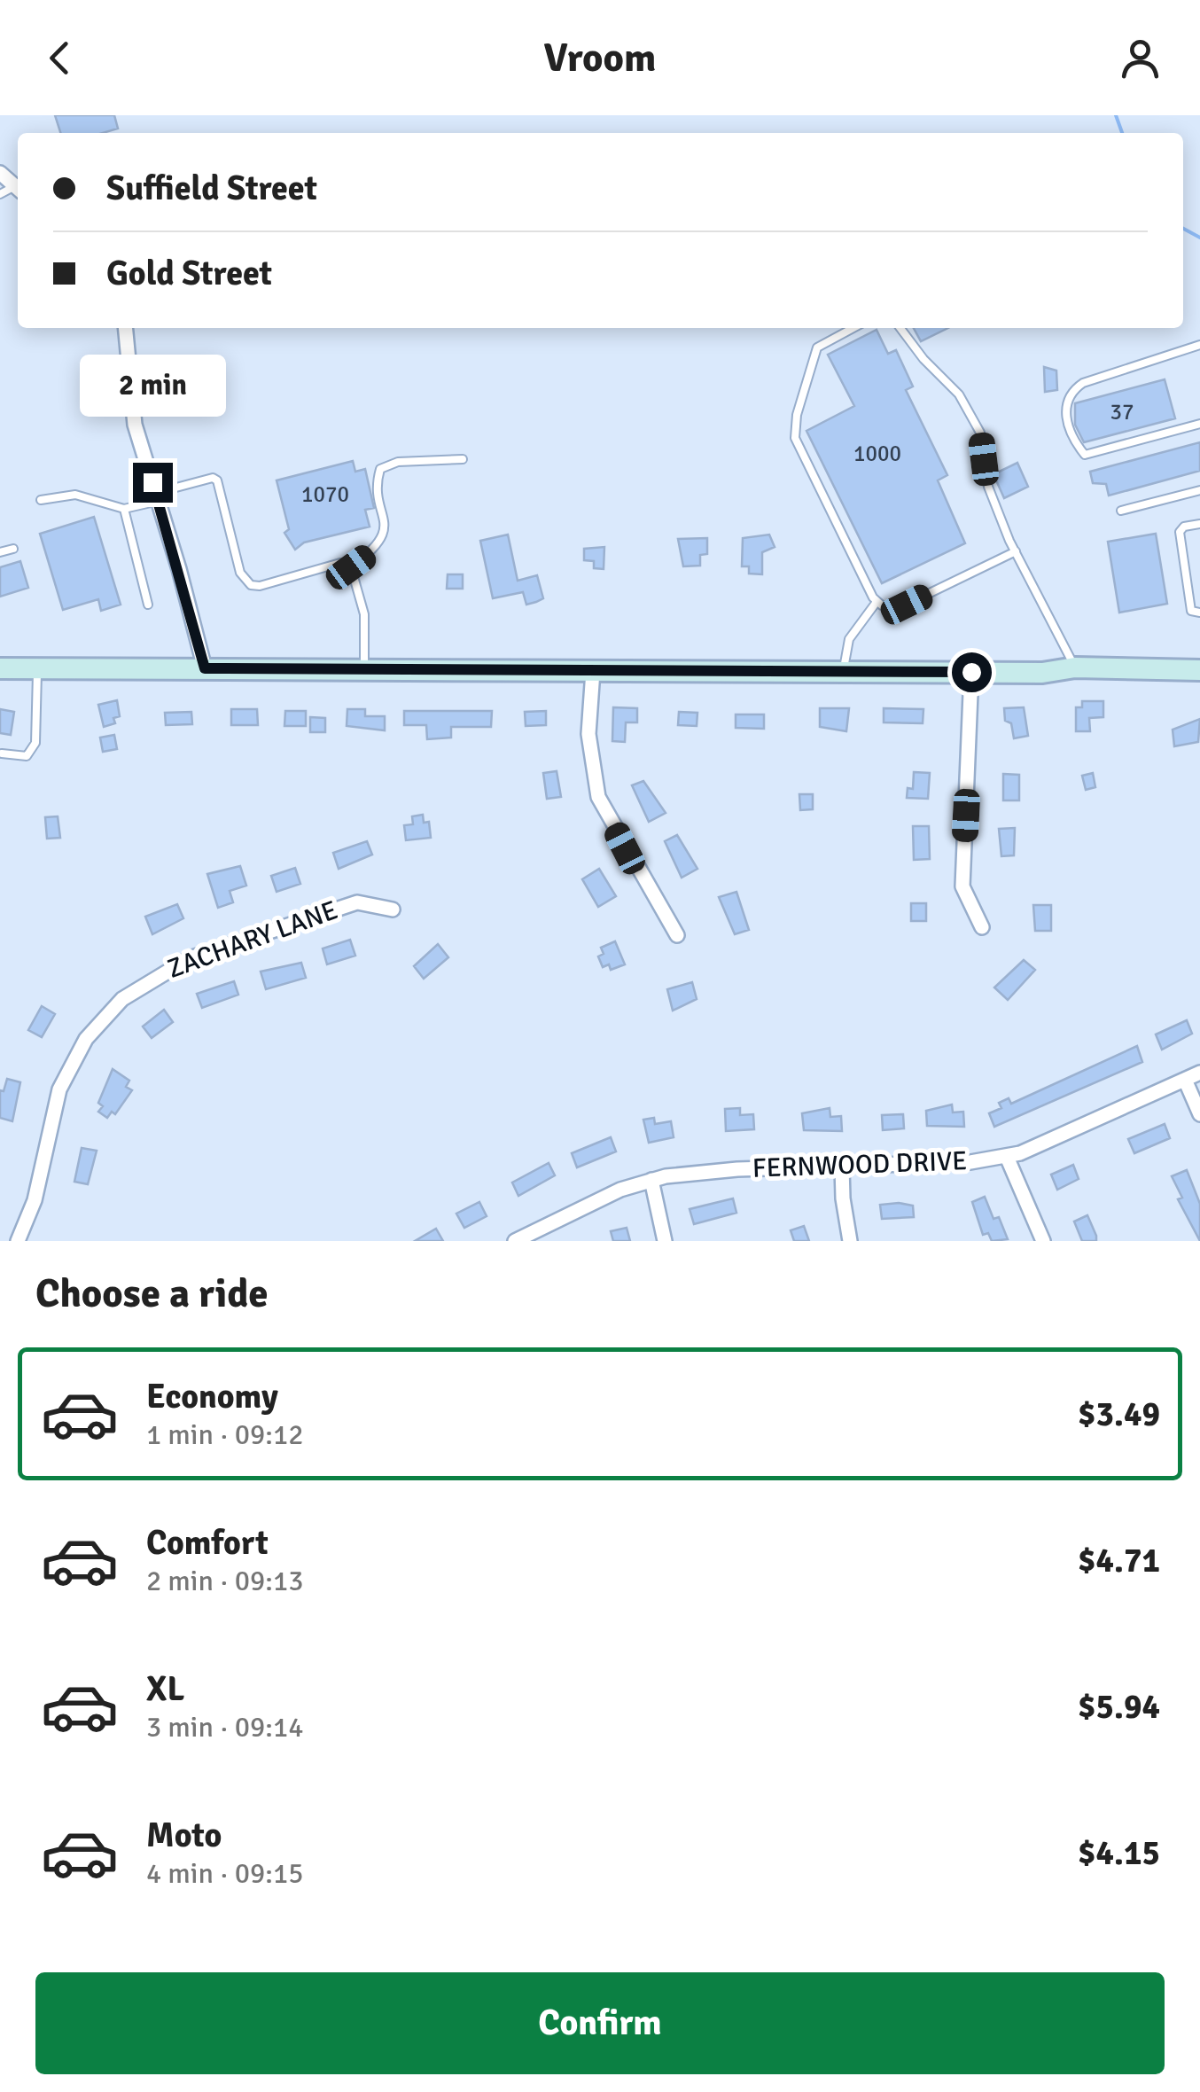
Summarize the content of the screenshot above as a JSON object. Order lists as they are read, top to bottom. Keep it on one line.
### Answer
{"streets":{"street":["ZACHARY LANE","FERNWOOD DRIVE"]},"house_numbers":["37","1000","1070"],"page":{"header":"Vroom","banner":["Suffield Street","Gold Street"],"bubble":"2 min","heading":"Choose a ride","list":[{"name":"Economy","note":"1 min · 09:12","value":"$3.49"},{"name":"Comfort","note":"2 min · 09:13","value":"$4.71"},{"name":"XL","note":"3 min · 09:14","value":"$5.94"},{"name":"Moto","note":"4 min · 09:15","value":"$4.15"}],"buttons":"Confirm"}}
